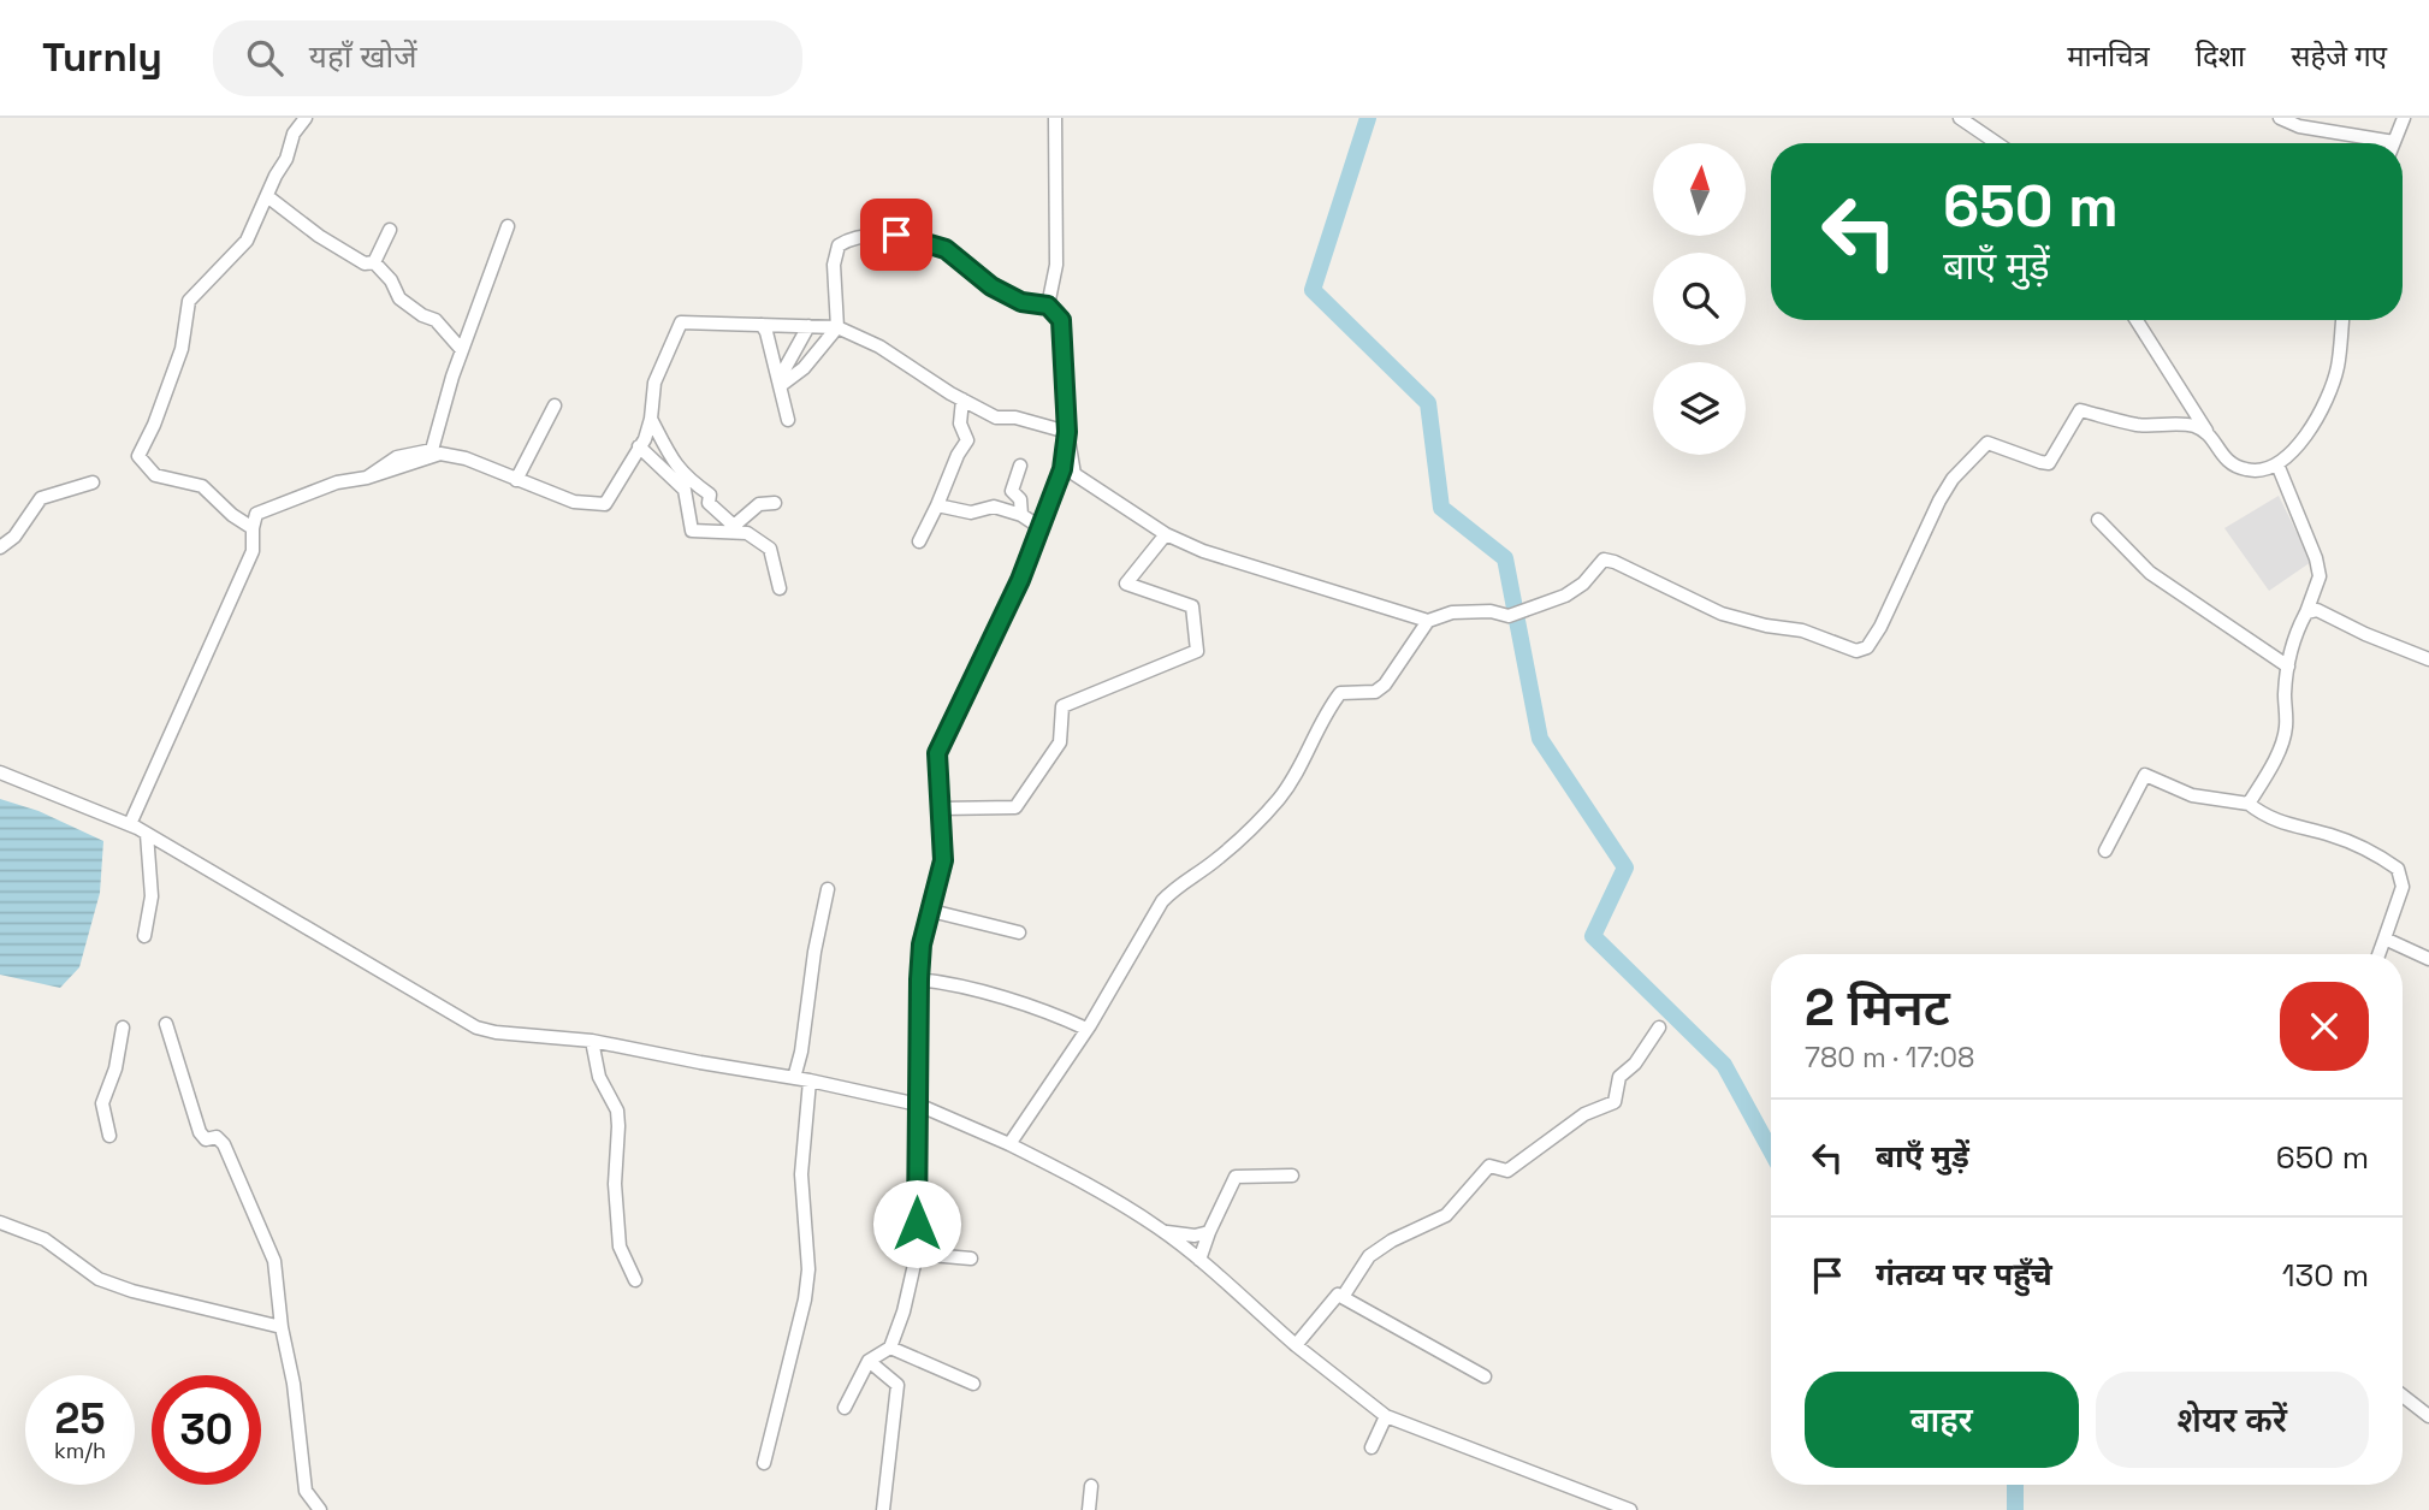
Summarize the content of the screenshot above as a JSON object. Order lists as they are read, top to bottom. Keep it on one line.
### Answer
{"north":"top","page":{"header":"Turnly","search":"यहाँ खोजें","nav":["मानचित्र","दिशा","सहेजे गए"],"turn":["650 m","बाएँ मुड़ें"],"heading":["2 मिनट","780 m · 17:08"],"list":[{"name":"बाएँ मुड़ें","value":"650 m"},{"name":"गंतव्य पर पहुँचे","value":"130 m"}],"buttons":["बाहर","शेयर करें"],"speed":"25 km/h","limit":"30"}}
